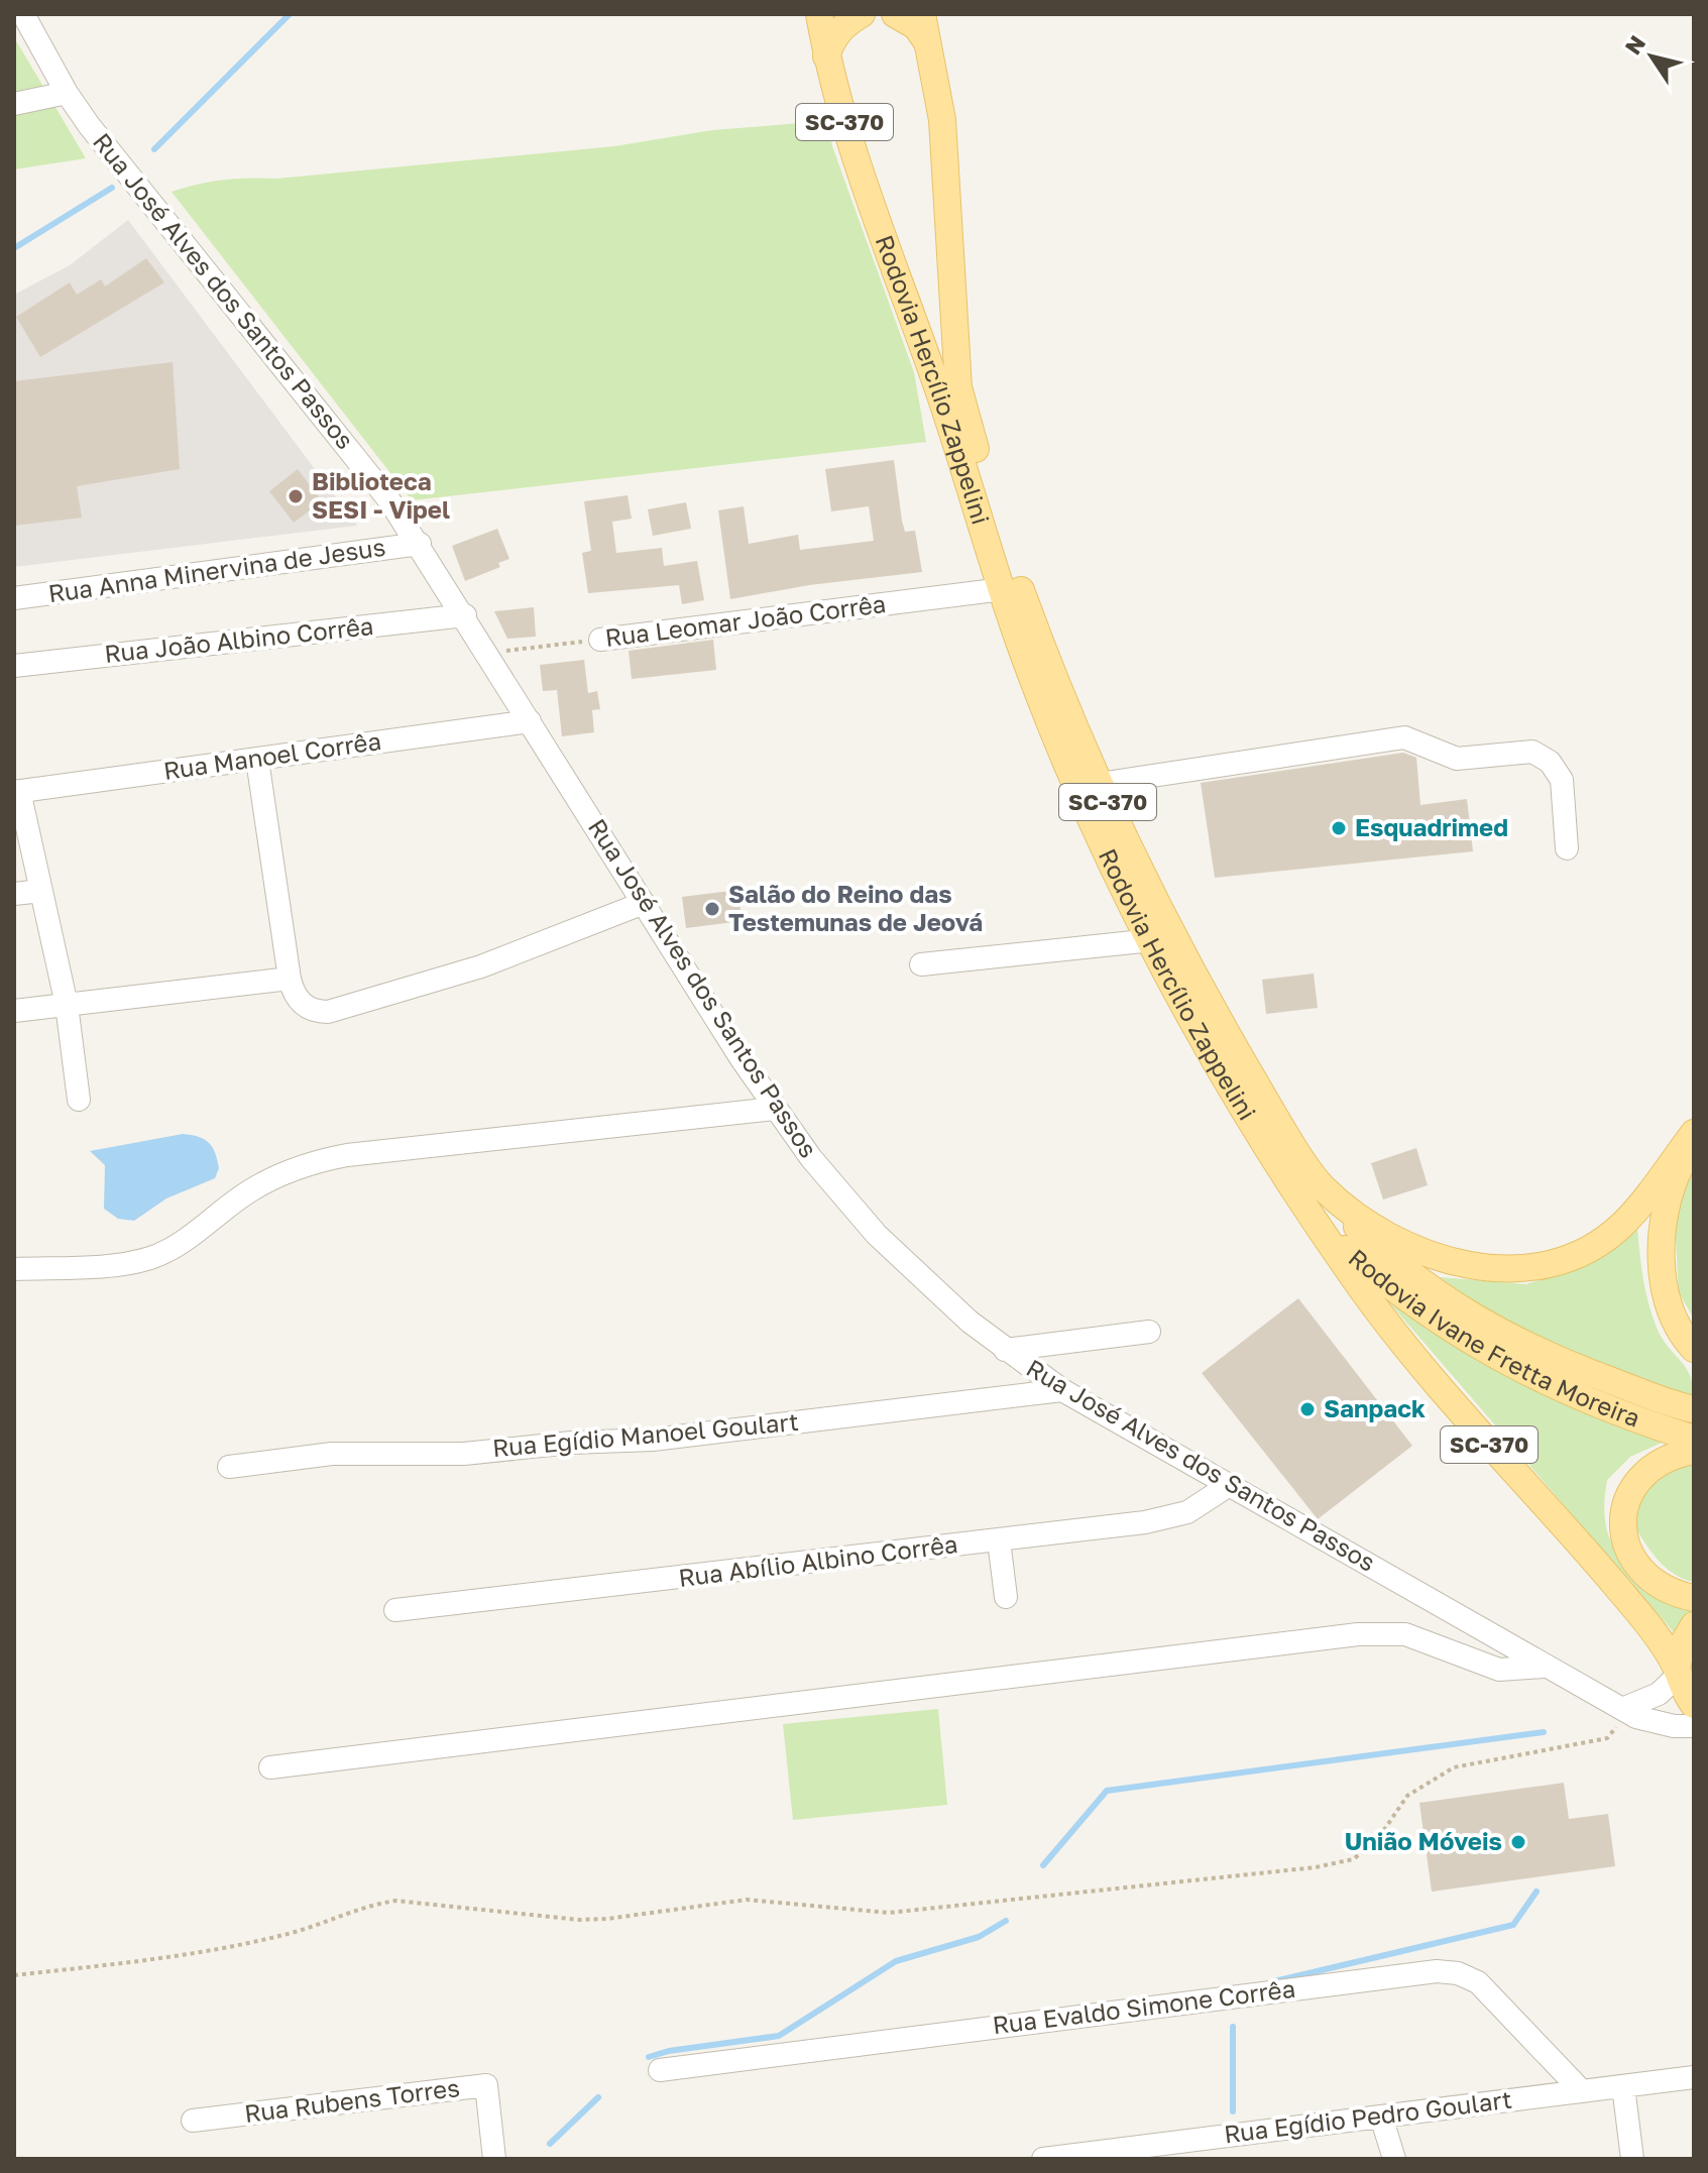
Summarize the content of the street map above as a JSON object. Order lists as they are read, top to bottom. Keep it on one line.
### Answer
{"streets":{"main road":["SC-370","Rodovia Hercílio Zappelini","Rodovia Ivane Fretta Moreira"],"street":["Rua José Alves dos Santos Passos","Rua Anna Minervina de Jesus","Rua Leomar João Corrêa","Rua João Albino Corrêa","Rua Manoel Corrêa","Rua Egídio Manoel Goulart","Rua Abílio Albino Corrêa","Rua Evaldo Simone Corrêa","Rua Rubens Torres","Rua Egídio Pedro Goulart"]},"crossings":[["Rua José Alves dos Santos Passos","Rua Anna Minervina de Jesus"],["Rua José Alves dos Santos Passos","Rua Leomar João Corrêa"],["Rua José Alves dos Santos Passos","Rua João Albino Corrêa"],["Rua José Alves dos Santos Passos","Rua Manoel Corrêa"],["Rua José Alves dos Santos Passos","Rua Egídio Manoel Goulart"],["Rua José Alves dos Santos Passos","Rua Abílio Albino Corrêa"],["Rodovia Hercílio Zappelini","Rua Leomar João Corrêa"],["Rodovia Hercílio Zappelini","Rodovia Ivane Fretta Moreira"],["Rua Evaldo Simone Corrêa","Rua Egídio Pedro Goulart"]],"places":["Biblioteca SESI - Vipel","Esquadrimed","Salão do Reino das Testemunas de Jeová","Sanpack","União Móveis"],"north":"top left"}
